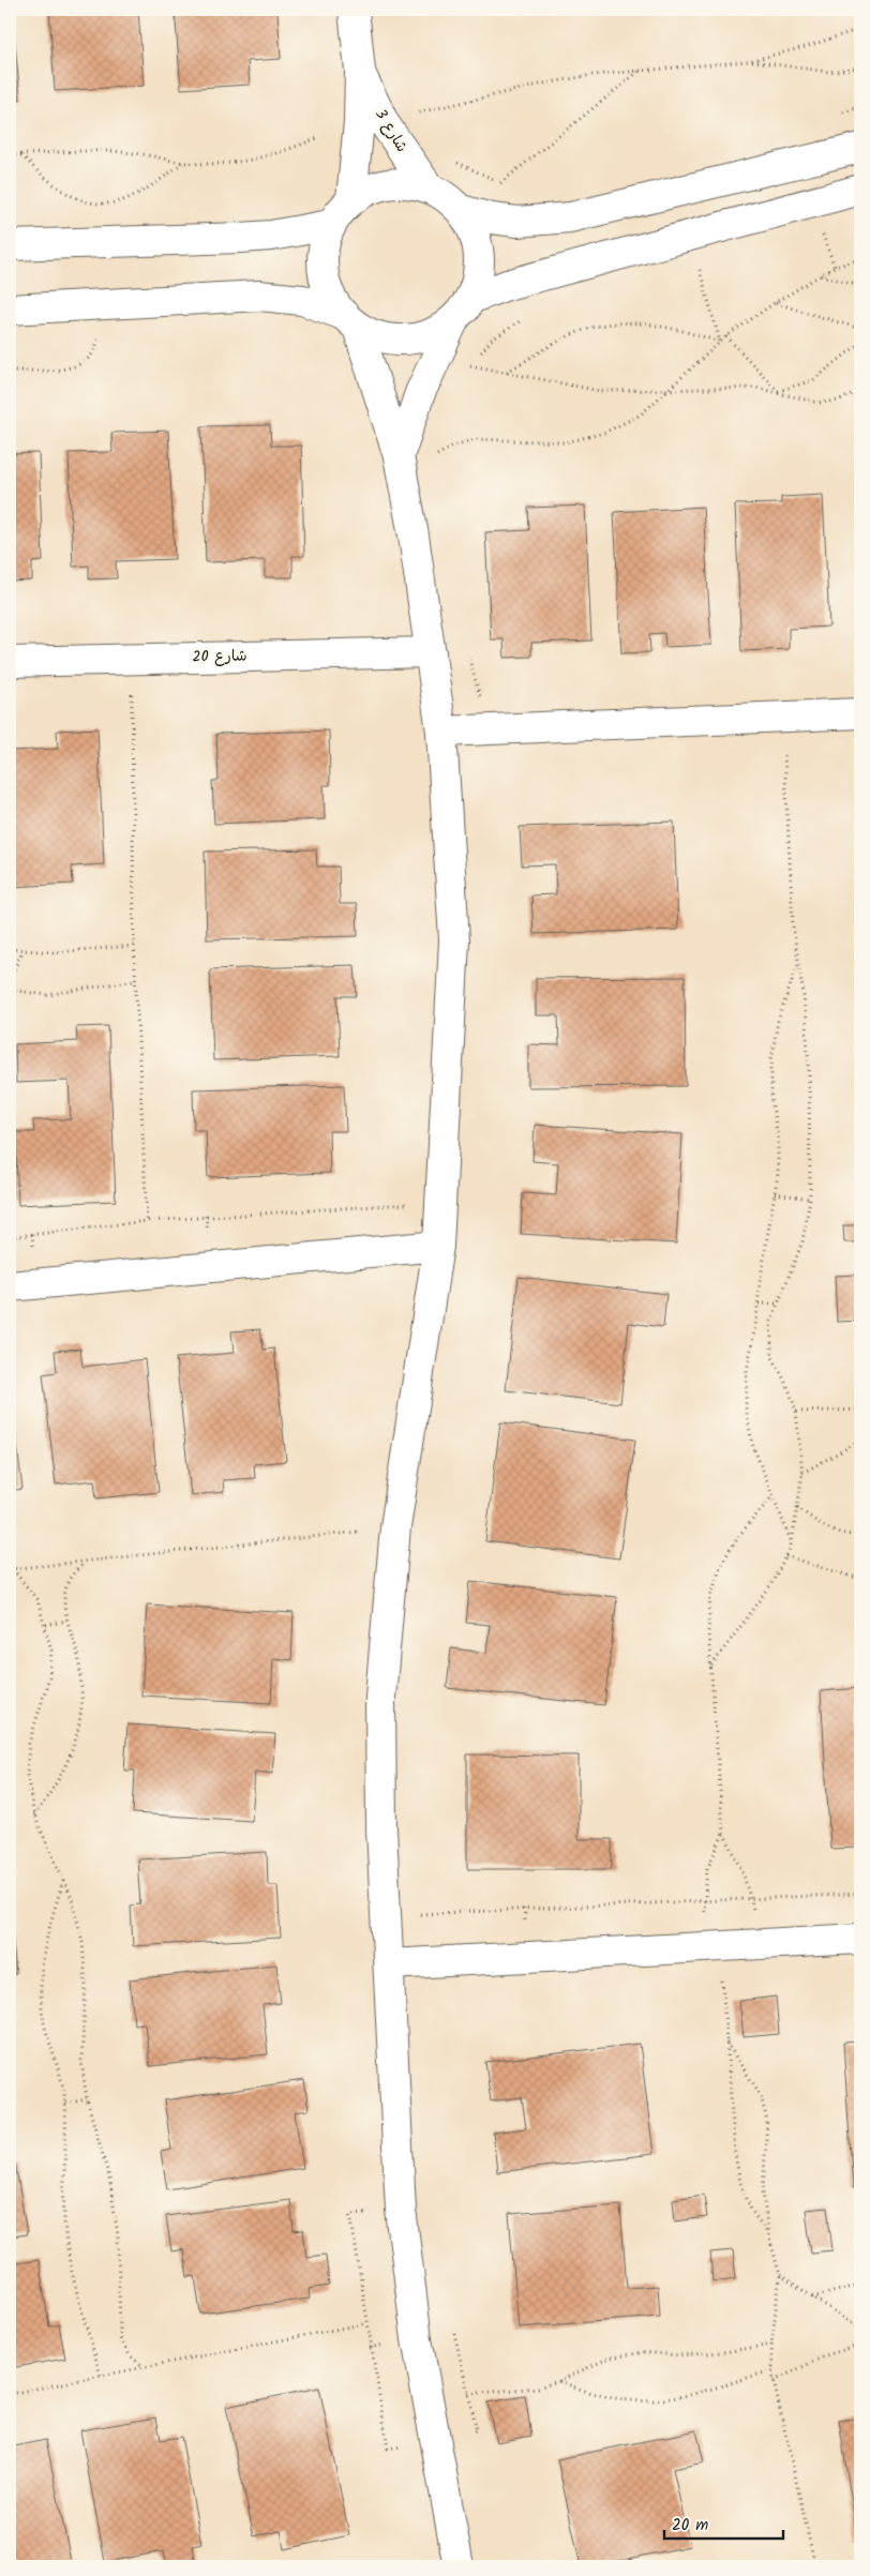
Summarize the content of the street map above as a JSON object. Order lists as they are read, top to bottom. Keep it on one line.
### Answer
{"streets":{"street":["شارع 3","شارع 20"]},"scale_bar":"20 m"}
